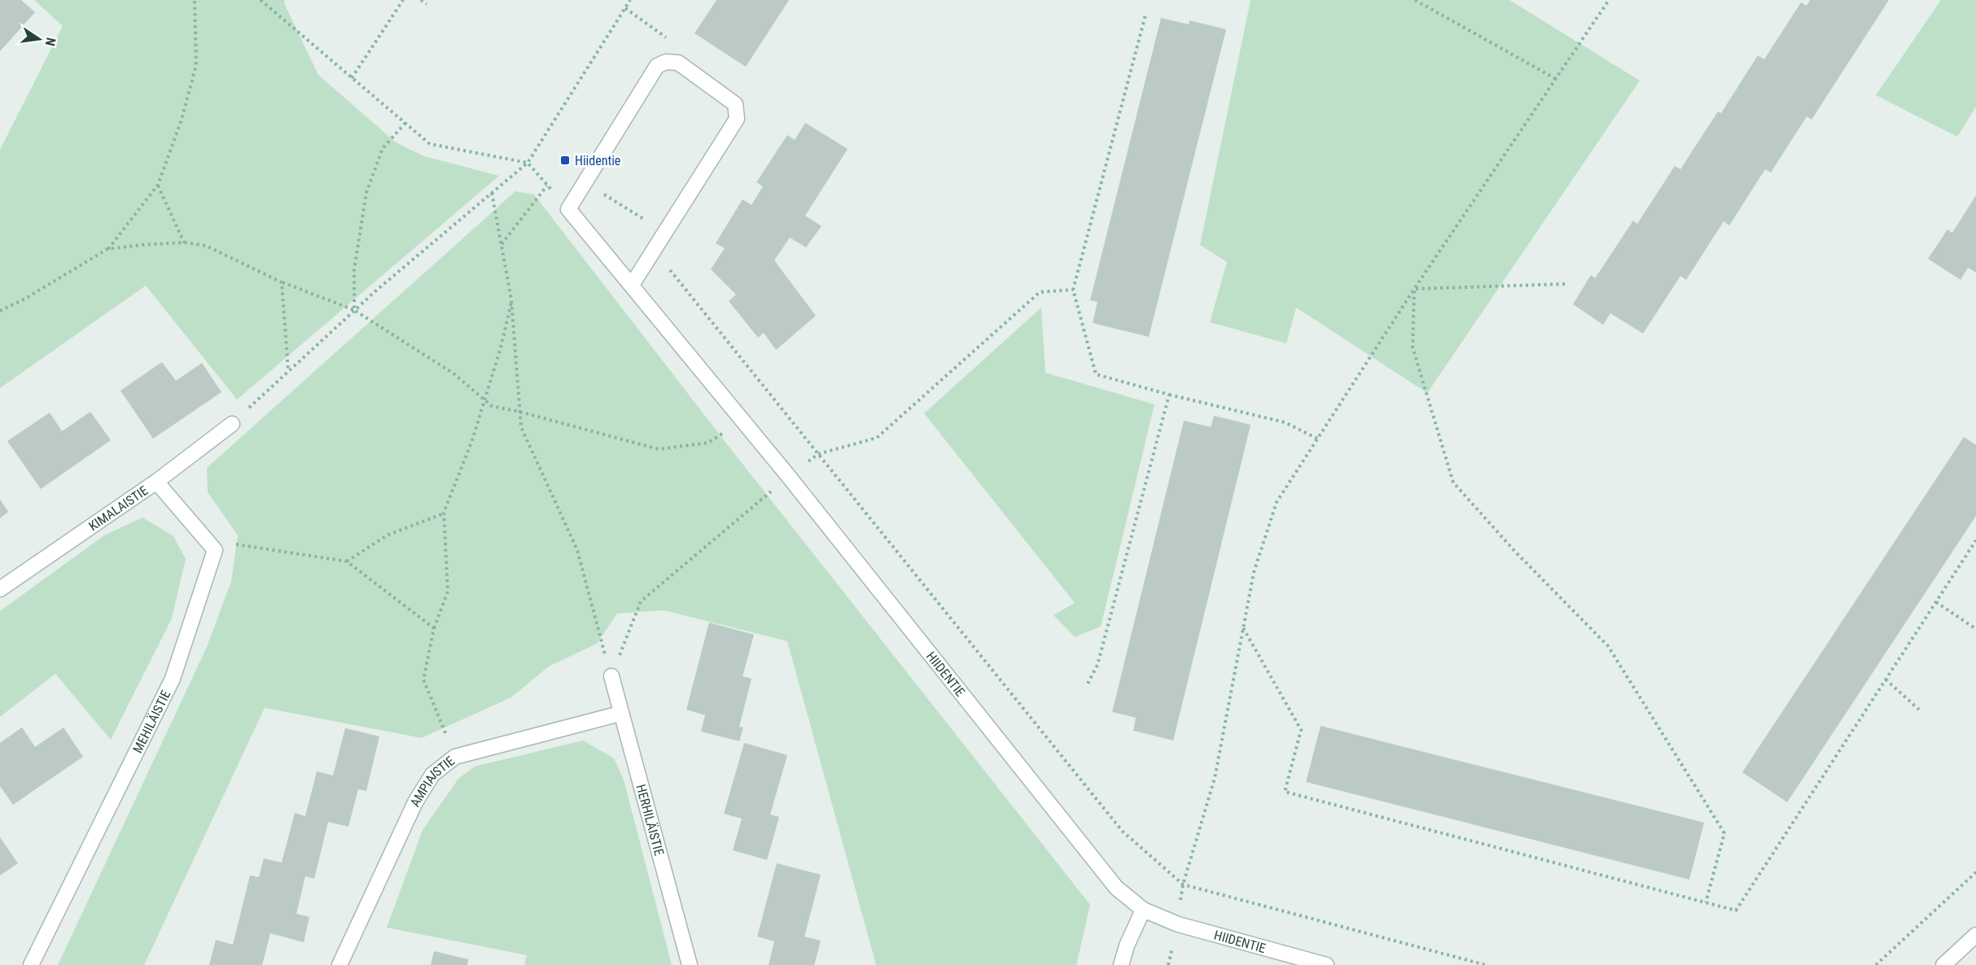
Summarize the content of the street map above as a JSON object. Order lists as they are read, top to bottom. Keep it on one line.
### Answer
{"streets":{"street":["KIMALAISTIE","HIIDENTIE","MEHILÄISTIE","AMPIAISTIE","HERHILÄISTIE"]},"crossings":[["AMPIAISTIE","HERHILÄISTIE"]],"places":{"transit":["Hiidentie"]},"north":"right"}
